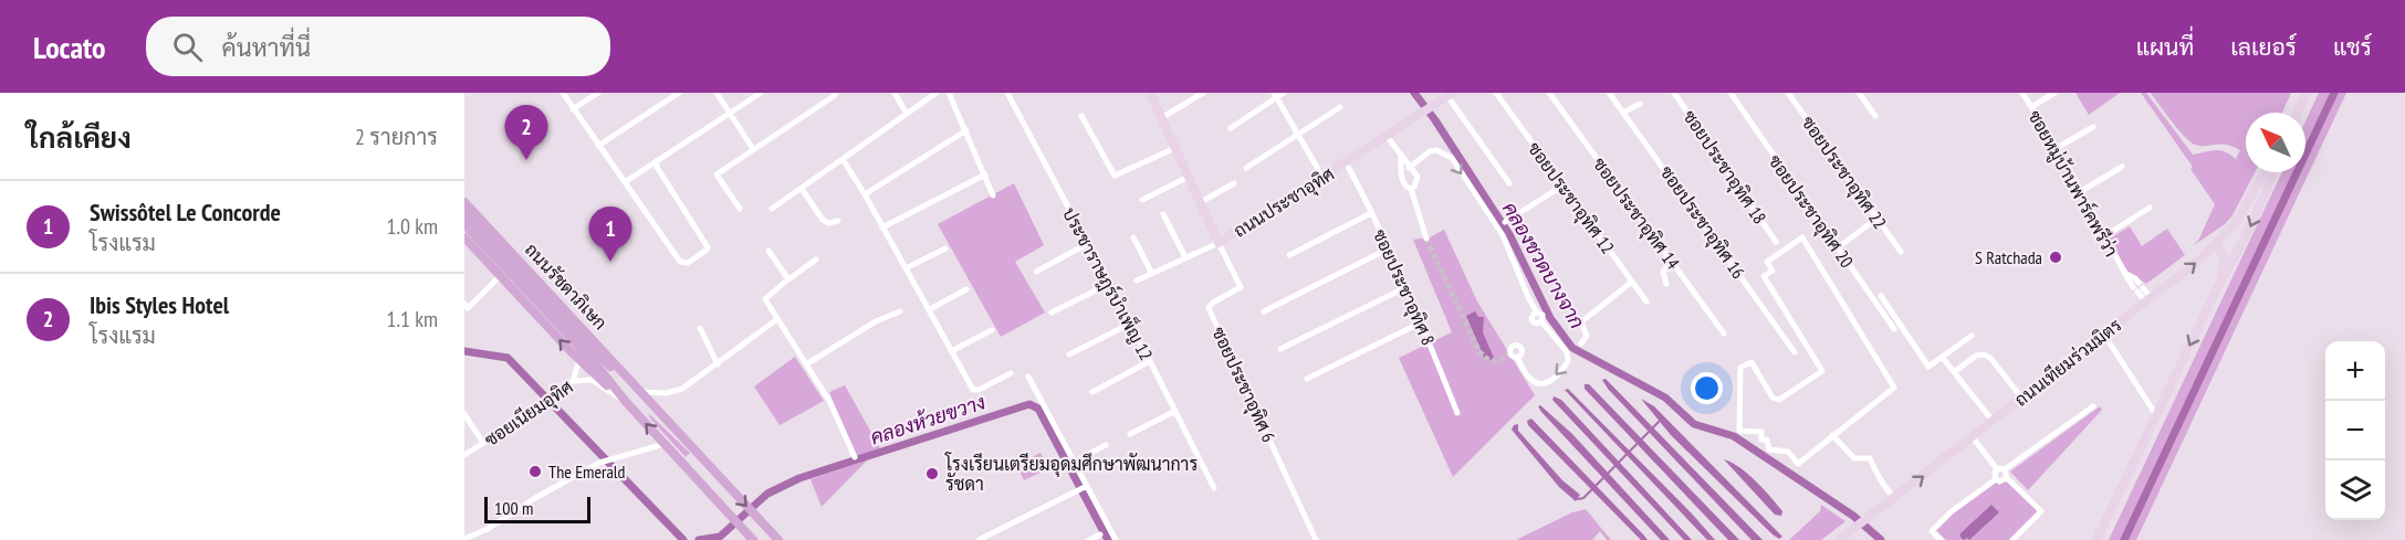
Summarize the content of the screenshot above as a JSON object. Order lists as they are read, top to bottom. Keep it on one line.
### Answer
{"streets":{"main road":["ถนนรัชดาภิเษก"],"street":["ซอยประชาอุทิศ 18","ซอยประชาอุทิศ 22","ซอยหมู่บ้านพาร์คพรีว่า","ซอยประชาอุทิศ 12","ถนนประชาอุทิศ","ซอยประชาอุทิศ 20","ซอยประชาอุทิศ 14","ซอยประชาอุทิศ 16","ประชาราษฎร์บำเพ็ญ 12","ซอยประชาอุทิศ 8","ถนนเทียมร่วมมิตร","ซอยประชาอุทิศ 6","ซอยเนียมอุทิศ"]},"crossings":[["ซอยหมู่บ้านพาร์คพรีว่า","ถนนเทียมร่วมมิตร"],["ถนนประชาอุทิศ","ซอยประชาอุทิศ 8"],["ถนนประชาอุทิศ","ซอยประชาอุทิศ 6"],["ถนนรัชดาภิเษก","ซอยเนียมอุทิศ"]],"water":["คลองชวดบางจาก","คลองห้วยขวาง"],"places":["S Ratchada","The Emerald","โรงเรียนเตรียมอุดมศึกษาพัฒนาการ รัชดา"],"scale_bar":"100 m","north":"top left","page":{"header":"Locato","search":"ค้นหาที่นี่","nav":["แผนที่","เลเยอร์","แชร์"],"heading":["ใกล้เคียง","2 รายการ"],"pins":["2","1"],"list":[{"mark":"1","name":"Swissôtel Le Concorde","note":"โรงแรม","value":"1.0 km"},{"mark":"2","name":"Ibis Styles Hotel","note":"โรงแรม","value":"1.1 km"}],"map_buttons":["+","−"],"scale":"100 m"}}
